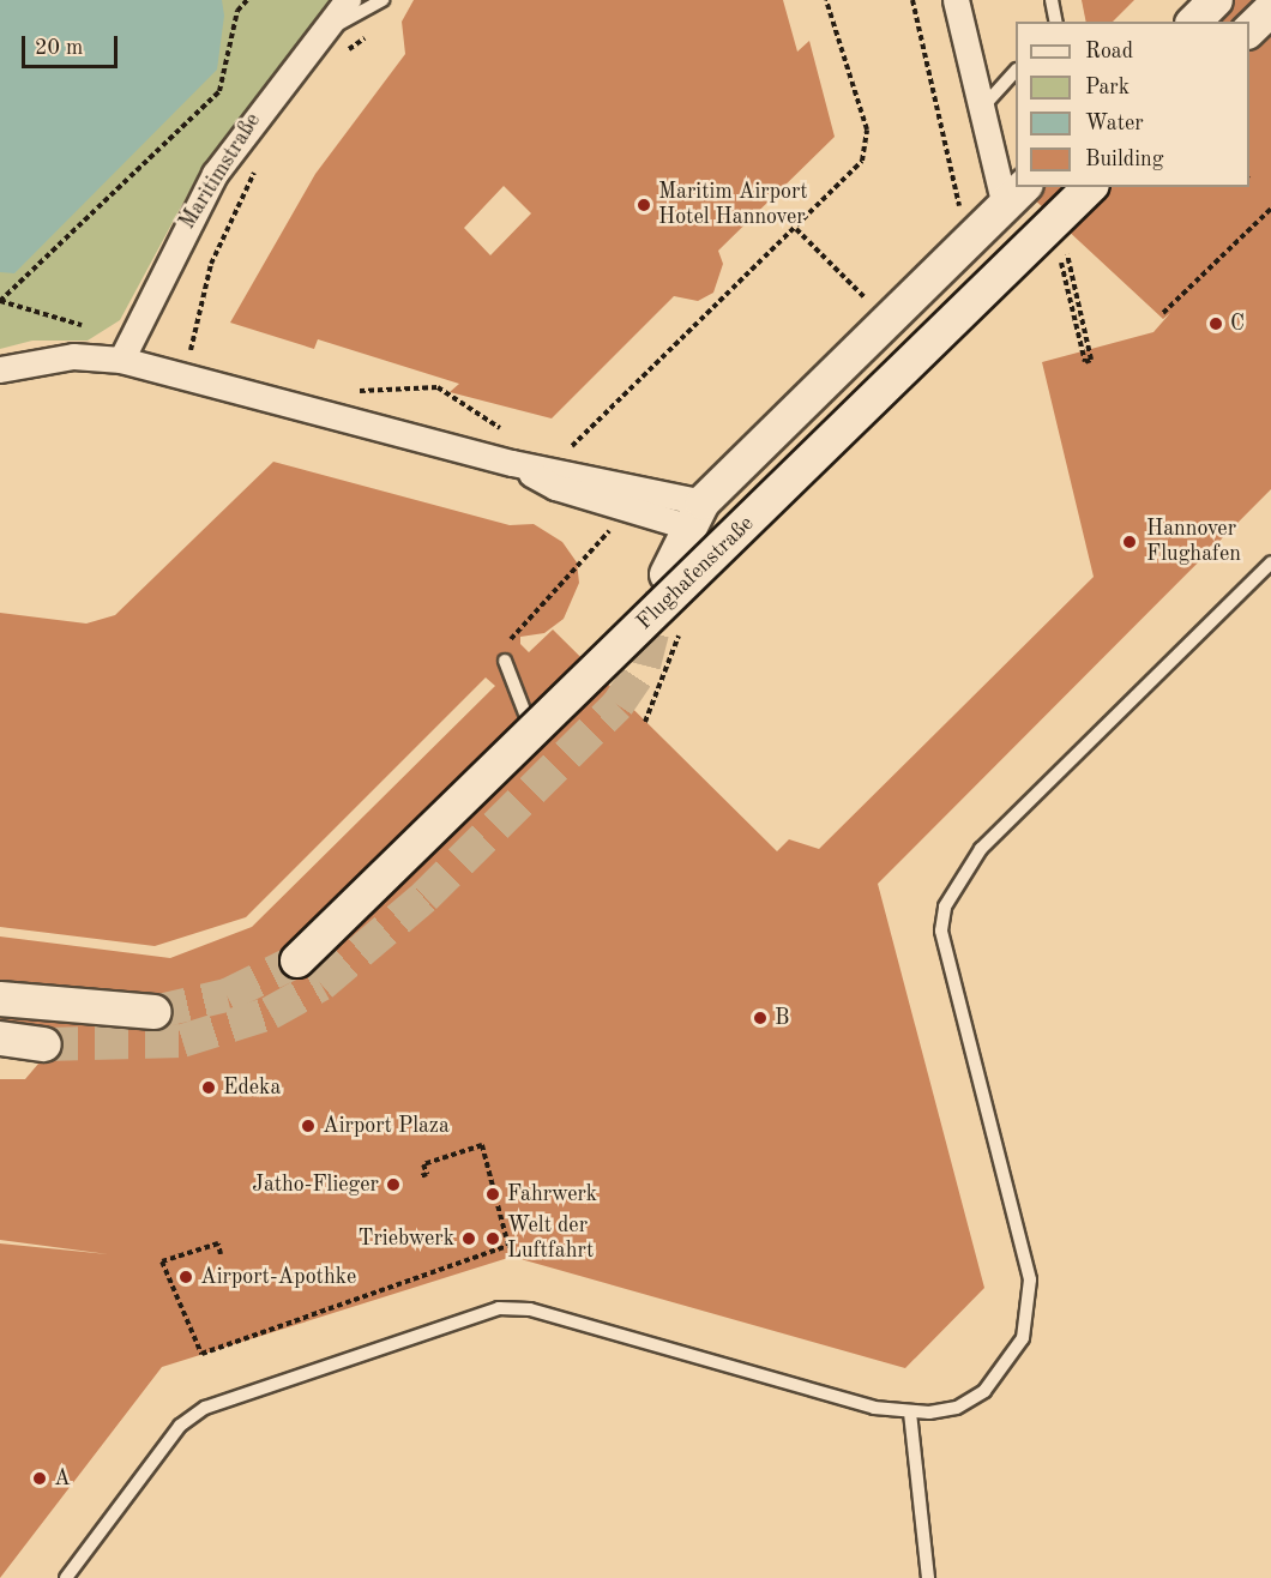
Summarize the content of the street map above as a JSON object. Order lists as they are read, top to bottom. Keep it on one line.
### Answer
{"streets":{"main road":["Flughafenstraße"],"street":["Maritimstraße"]},"places":["Maritim Airport Hotel Hannover","C","Hannover Flughafen","B","Edeka","Airport Plaza","Jatho-Flieger","Fahrwerk","Triebwerk","Welt der Luftfahrt","Airport-Apothke","A"],"legend":["Road","Park","Water","Building"],"scale_bar":"20 m"}
